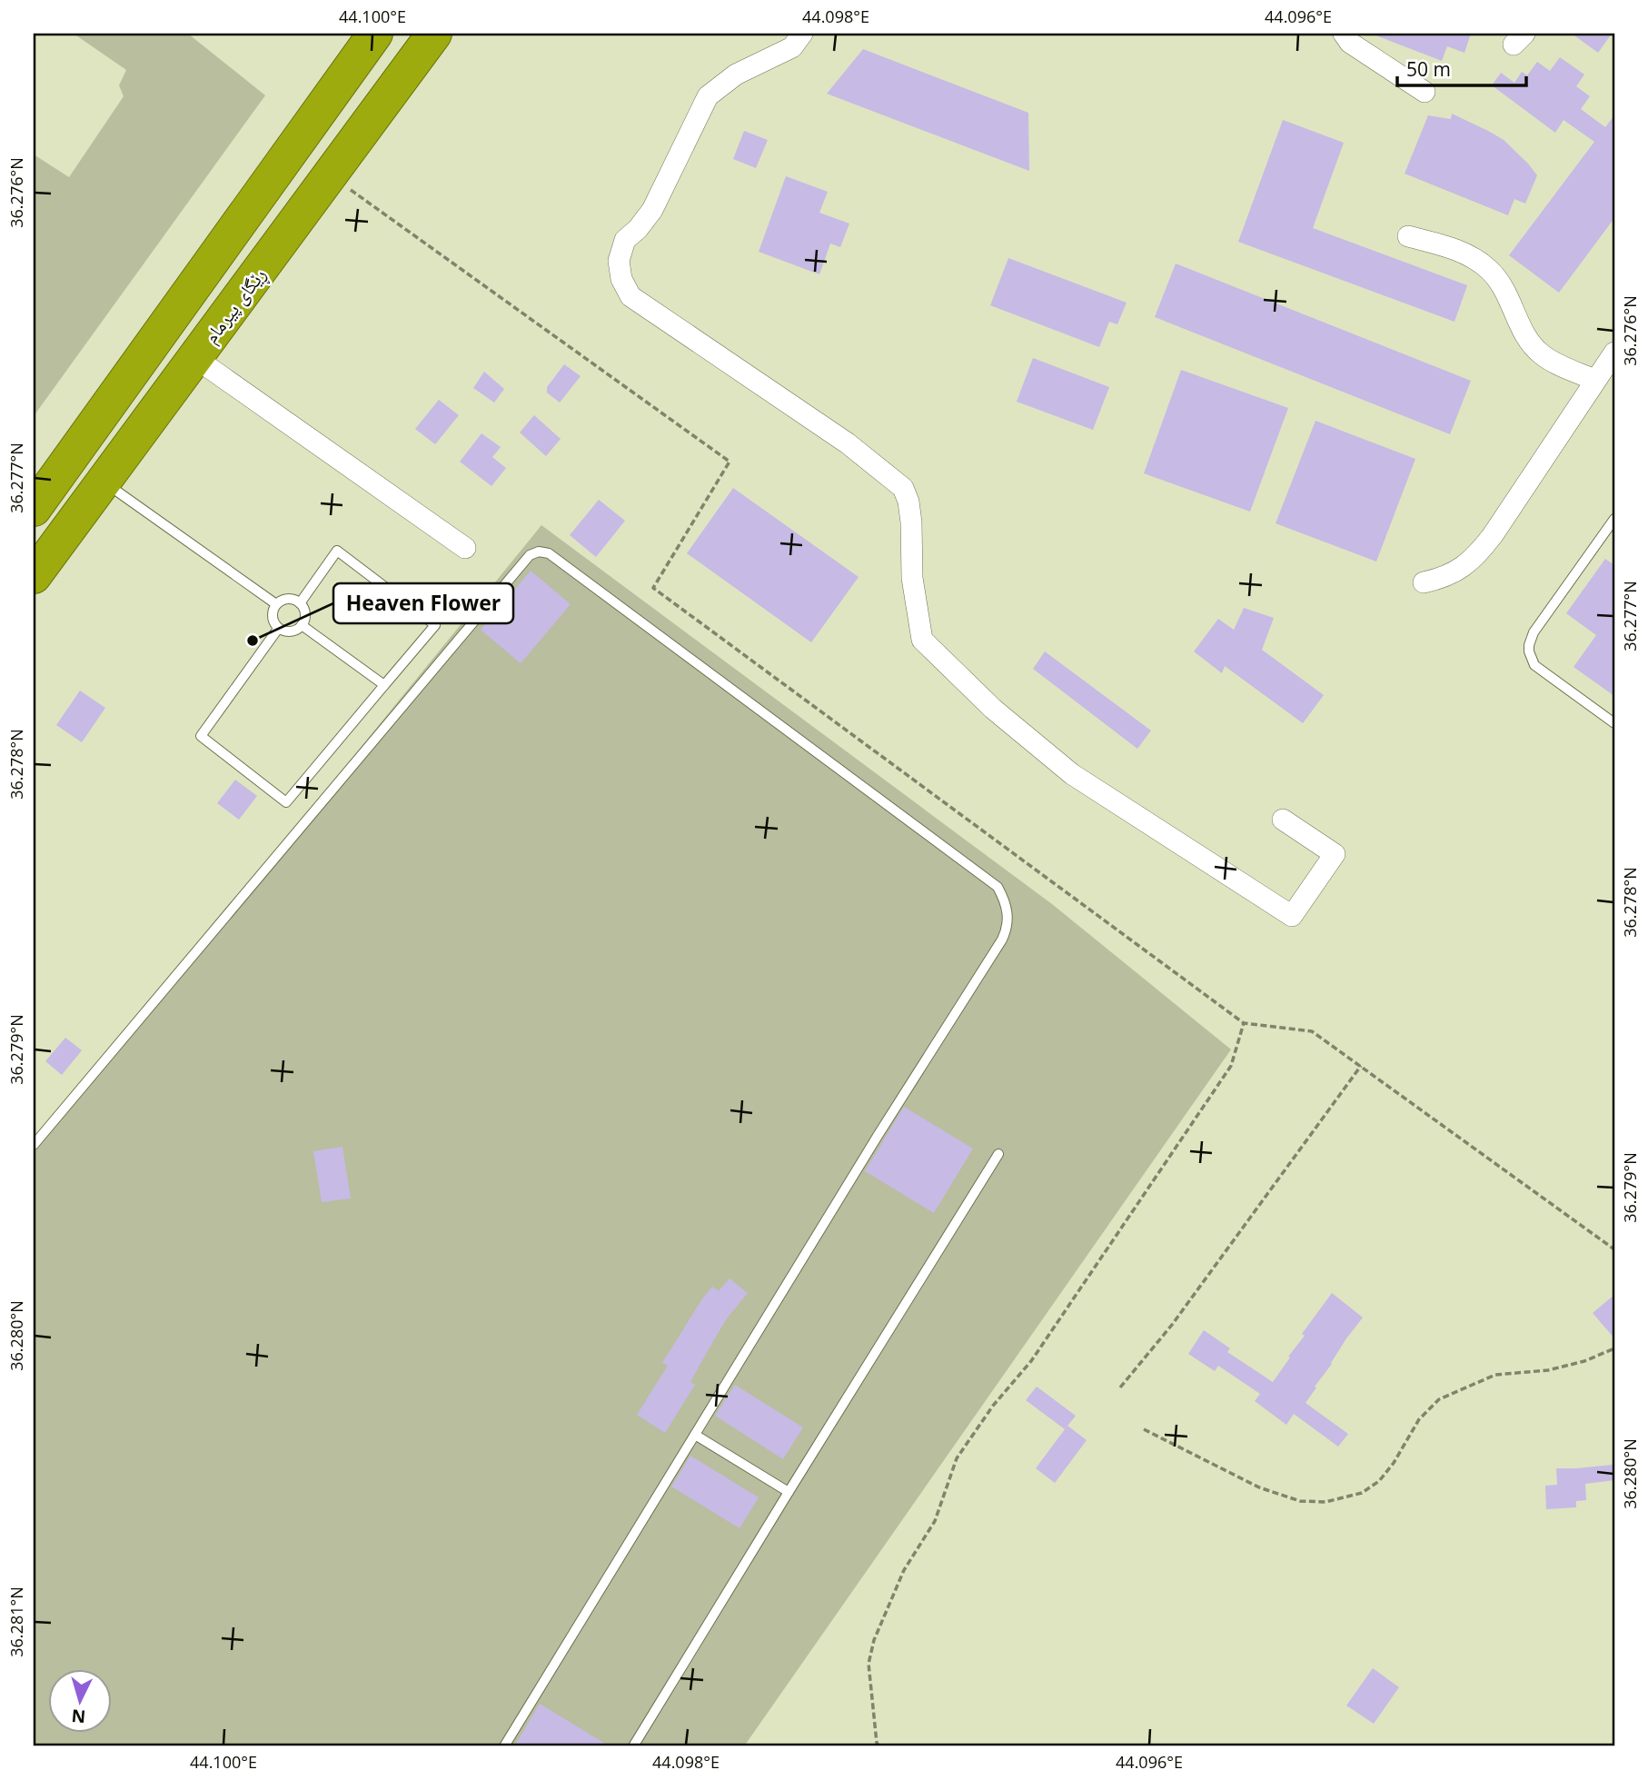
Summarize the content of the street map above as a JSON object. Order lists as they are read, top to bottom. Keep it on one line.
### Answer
{"streets":{"highway":["ڕێگای پیرمام"]},"places":["Heaven Flower"],"scale_bar":"50 m","north":"bottom","coordinates":["44.100°E","44.098°E","44.096°E","36.276°N","36.277°N","36.278°N","36.279°N","36.280°N","36.281°N"]}
